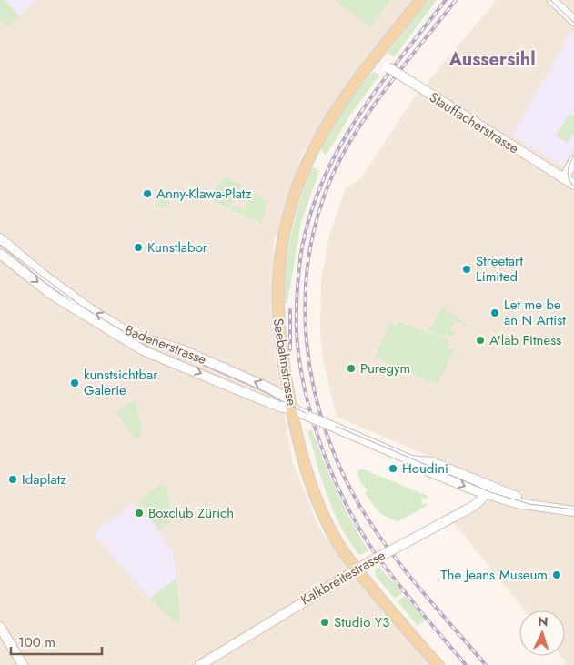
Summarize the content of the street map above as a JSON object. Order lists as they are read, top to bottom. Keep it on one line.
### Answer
{"streets":{"main road":["Seebahnstrasse"],"street":["Stauffacherstrasse","Badenerstrasse","Kalkbreitestrasse"]},"crossings":[["Stauffacherstrasse","Seebahnstrasse"],["Badenerstrasse","Seebahnstrasse"],["Badenerstrasse","Kalkbreitestrasse"],["Seebahnstrasse","Kalkbreitestrasse"]],"districts":["Aussersihl"],"places":["Anny-Klawa-Platz","Kunstlabor","Streetart Limited","Let me be an N Artist","A'lab Fitness","Puregym","kunstsichtbar Galerie","Houdini","Idaplatz","Boxclub Zürich","The Jeans Museum","Studio Y3"],"scale_bar":"100 m","north":"top"}
